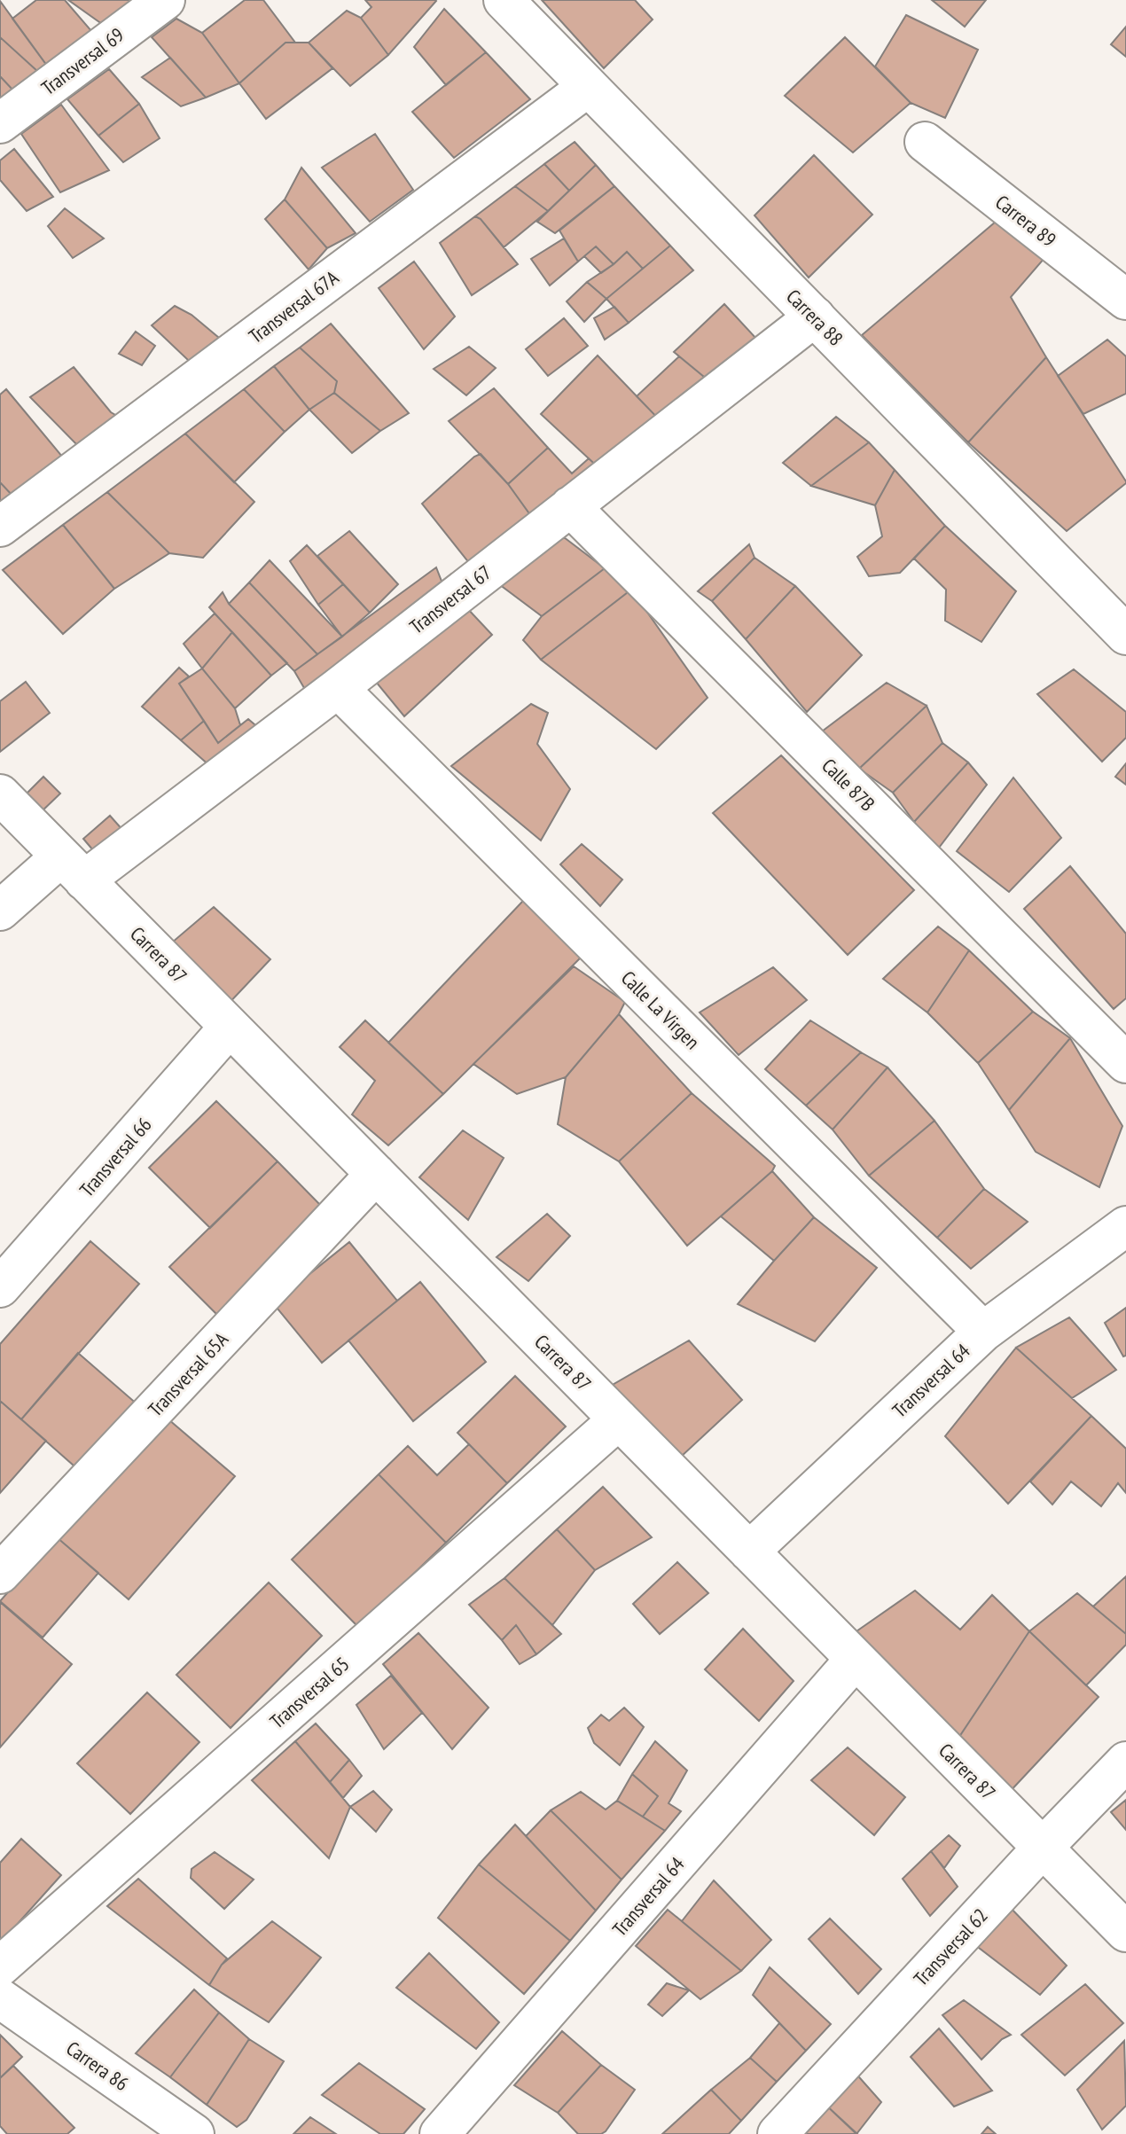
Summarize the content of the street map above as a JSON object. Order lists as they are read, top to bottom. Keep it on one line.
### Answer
{"streets":{"street":["Transversal 69","Carrera 89","Transversal 67A","Carrera 88","Transversal 67","Calle 87B","Carrera 87","Calle La Virgen","Transversal 66","Transversal 65A","Transversal 64","Transversal 65","Transversal 62","Carrera 86"]},"crossings":[["Transversal 67A","Carrera 88"],["Carrera 88","Transversal 67"],["Transversal 67","Calle 87B"],["Transversal 67","Carrera 87"],["Transversal 67","Calle La Virgen"],["Carrera 87","Transversal 66"],["Carrera 87","Transversal 65A"],["Carrera 87","Transversal 64"],["Carrera 87","Transversal 65"],["Carrera 87","Transversal 62"],["Calle La Virgen","Transversal 64"]]}
